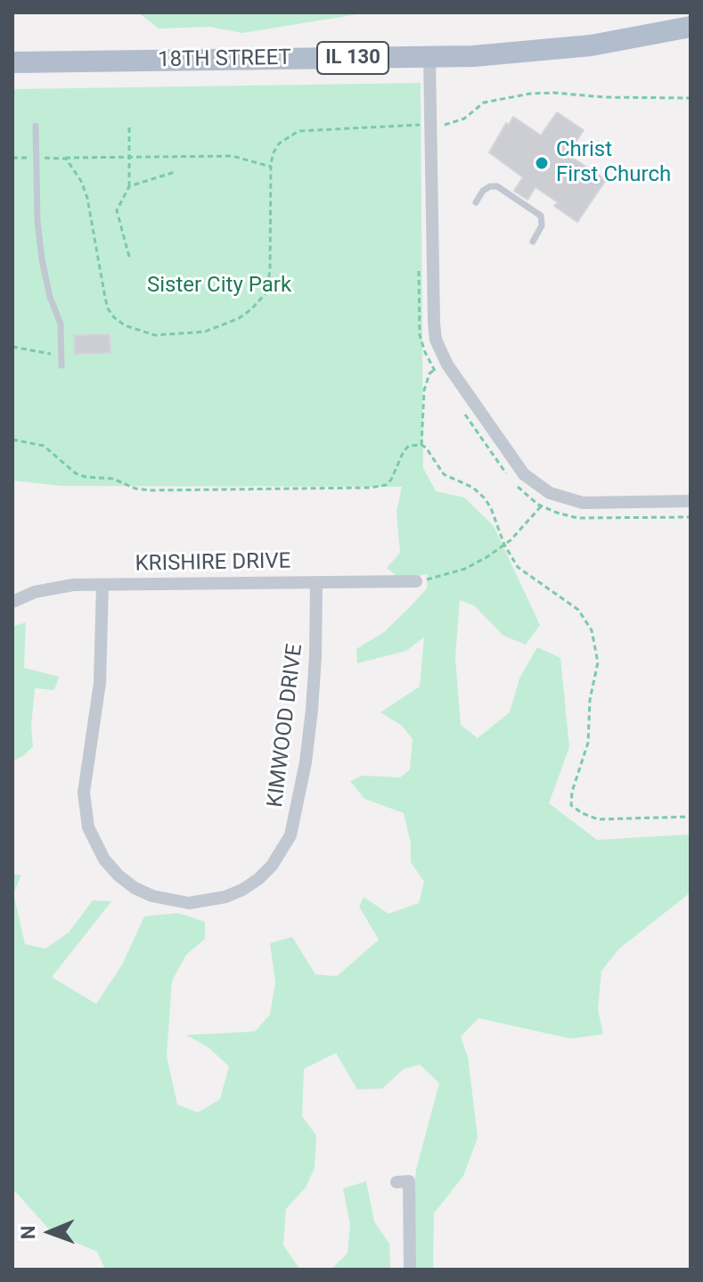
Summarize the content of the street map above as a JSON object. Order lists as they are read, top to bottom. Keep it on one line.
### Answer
{"streets":{"main road":["IL 130","18TH STREET"],"street":["KRISHIRE DRIVE","KIMWOOD DRIVE"]},"crossings":[["KRISHIRE DRIVE","KIMWOOD DRIVE"]],"parks":["Sister City Park"],"places":["Christ First Church"],"north":"left"}
